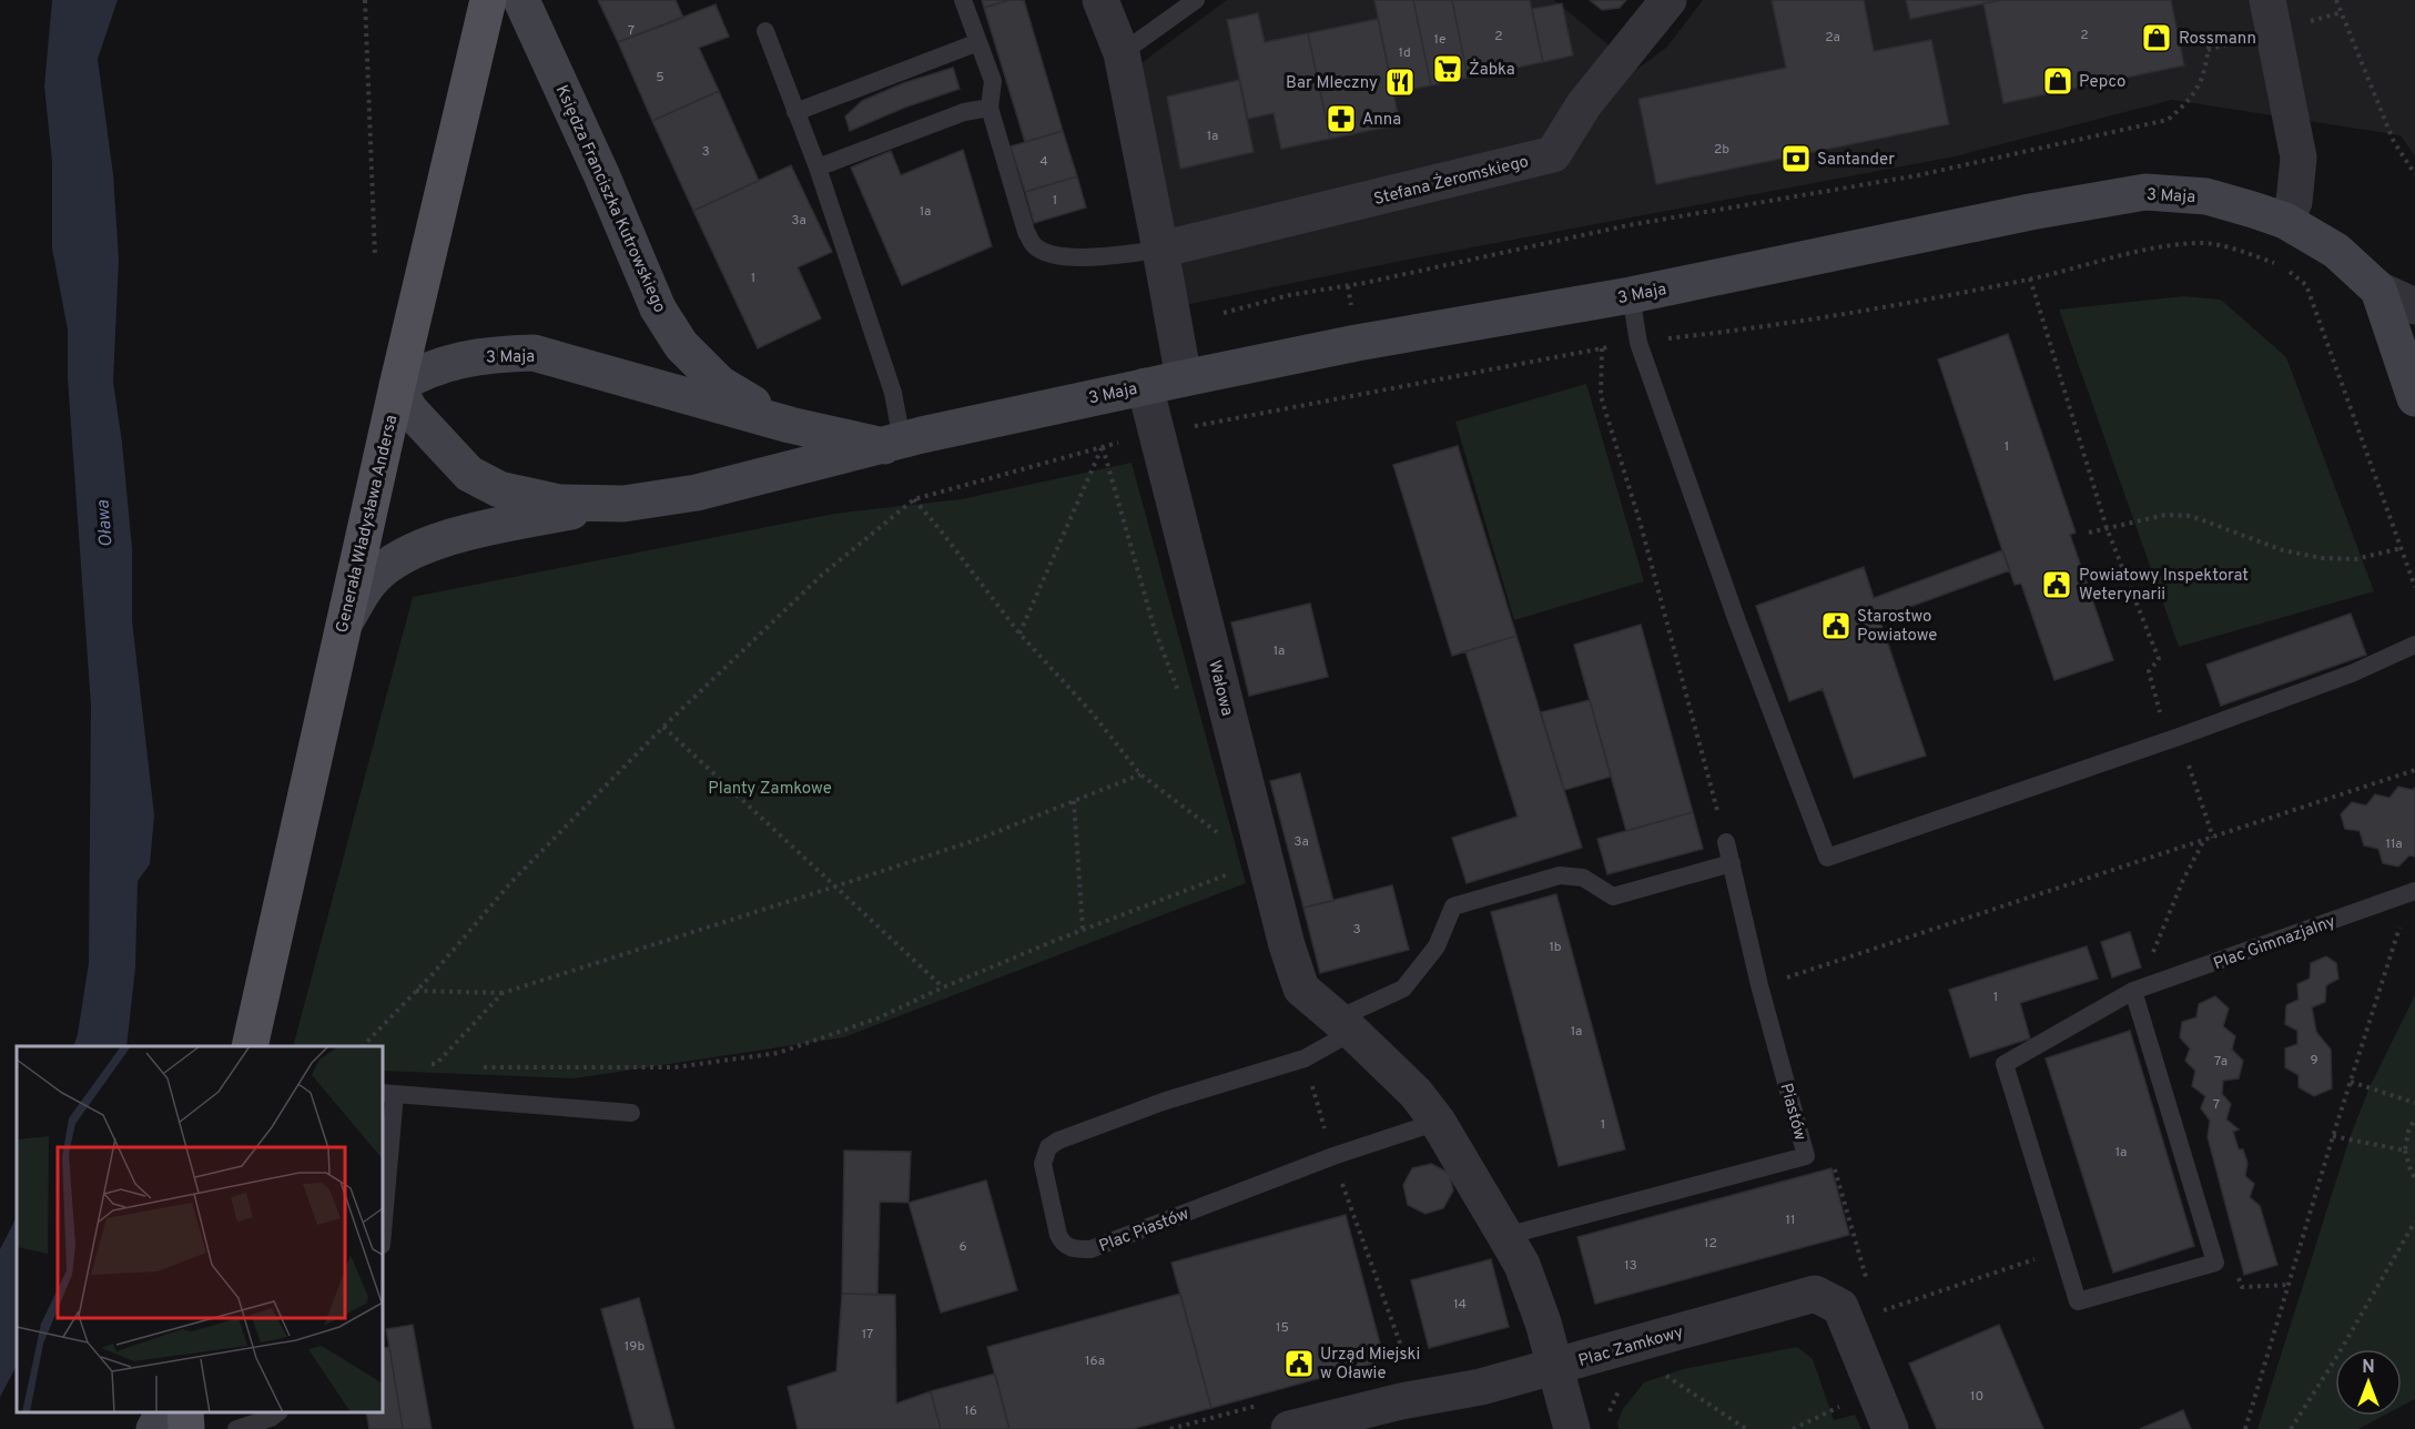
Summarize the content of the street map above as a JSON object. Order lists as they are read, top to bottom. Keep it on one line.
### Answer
{"streets":{"main road":["3 Maja","Księdza Franciszka Kutrowskiego","Generała Władysława Andersa"],"street":["Stefana Żeromskiego","Wałowa","Plac Zamkowy"],"lane":["Plac Gimnazjalny","Piastów","Plac Piastów"]},"crossings":[["3 Maja","Księdza Franciszka Kutrowskiego"],["3 Maja","Generała Władysława Andersa"],["3 Maja","Wałowa"],["Wałowa","Plac Piastów"]],"water":["Oława"],"parks":["Planty Zamkowe"],"places":{"shop":["Rossmann","Pepco"],"supermarket":["Żabka"],"restaurant":["Bar Mleczny"],"pharmacy":["Anna"],"bank":["Santander"],"public building":["Powiatowy Inspektorat Weterynarii","Starostwo Powiatowe","Urząd Miejski w Oławie"]},"house_numbers":["7","2","2","2a","1e","1d","5","1a","2b","3","4","1","1a","3a","1","1","1a","3a","11a","3","1b","1","1a","9","7a","7","1","1a","11","12","6","13","14","15","17","19b","16a","10","16"],"north":"top"}
